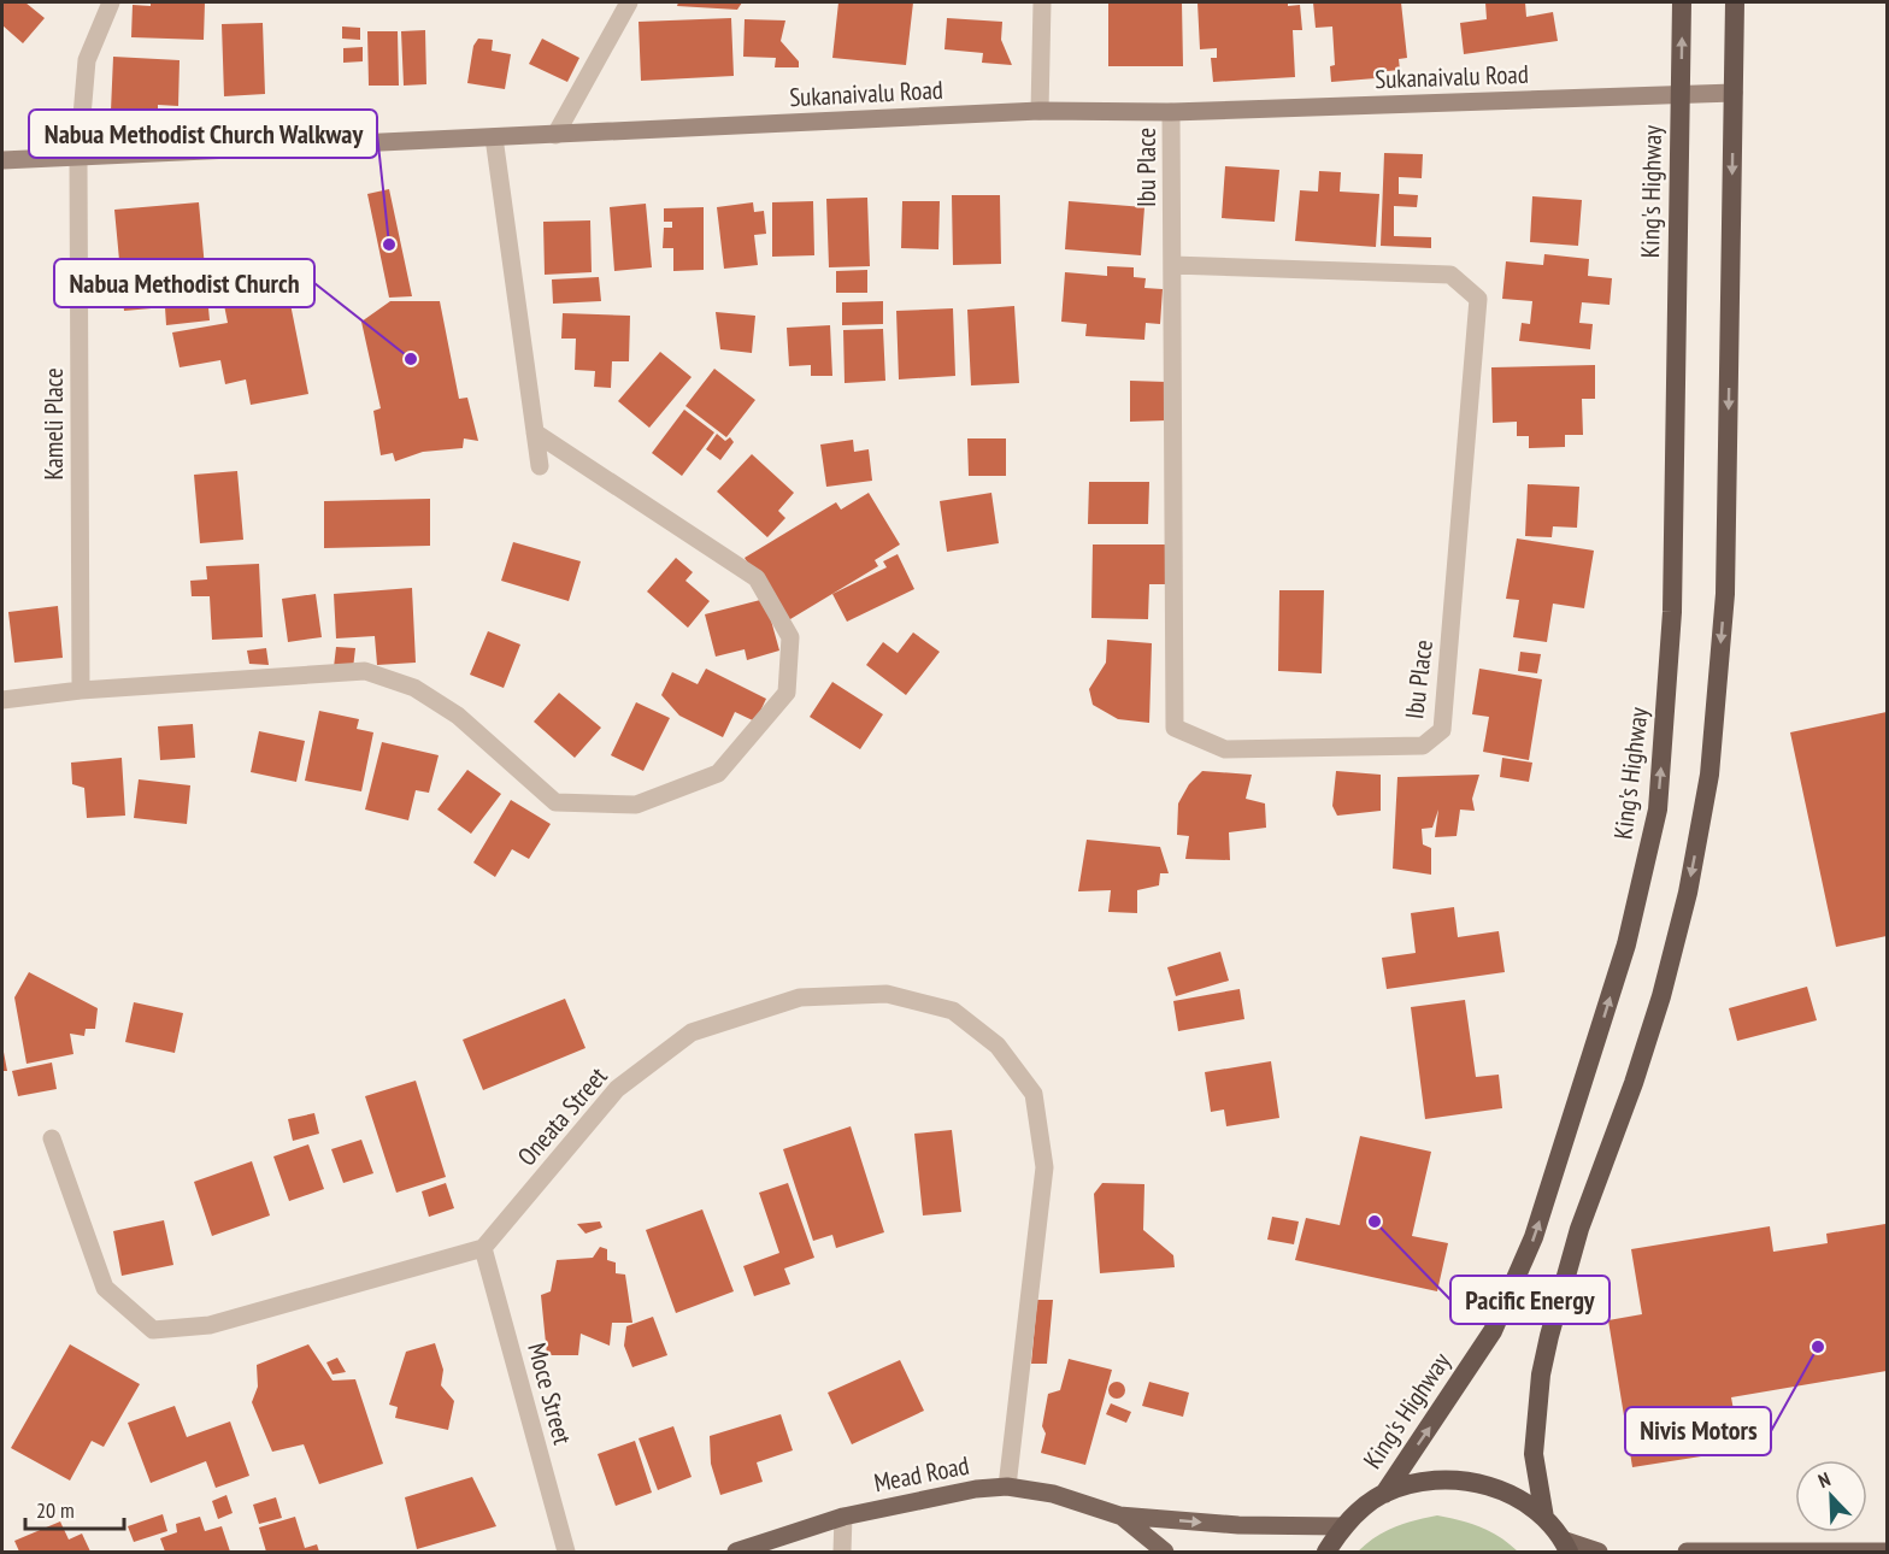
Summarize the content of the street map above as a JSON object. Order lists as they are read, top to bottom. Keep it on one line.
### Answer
{"streets":{"highway":["King's Highway"],"main road":["Sukanaivalu Road","Mead Road"],"street":["Ibu Place","Kameli Place","Oneata Street","Moce Street"]},"crossings":[["Sukanaivalu Road","Ibu Place"],["Sukanaivalu Road","King's Highway"],["Sukanaivalu Road","Kameli Place"],["Oneata Street","Moce Street"],["Oneata Street","Mead Road"]],"places":["Nabua Methodist Church Walkway","Nabua Methodist Church","Pacific Energy","Nivis Motors"],"scale_bar":"20 m","north":"top left"}
